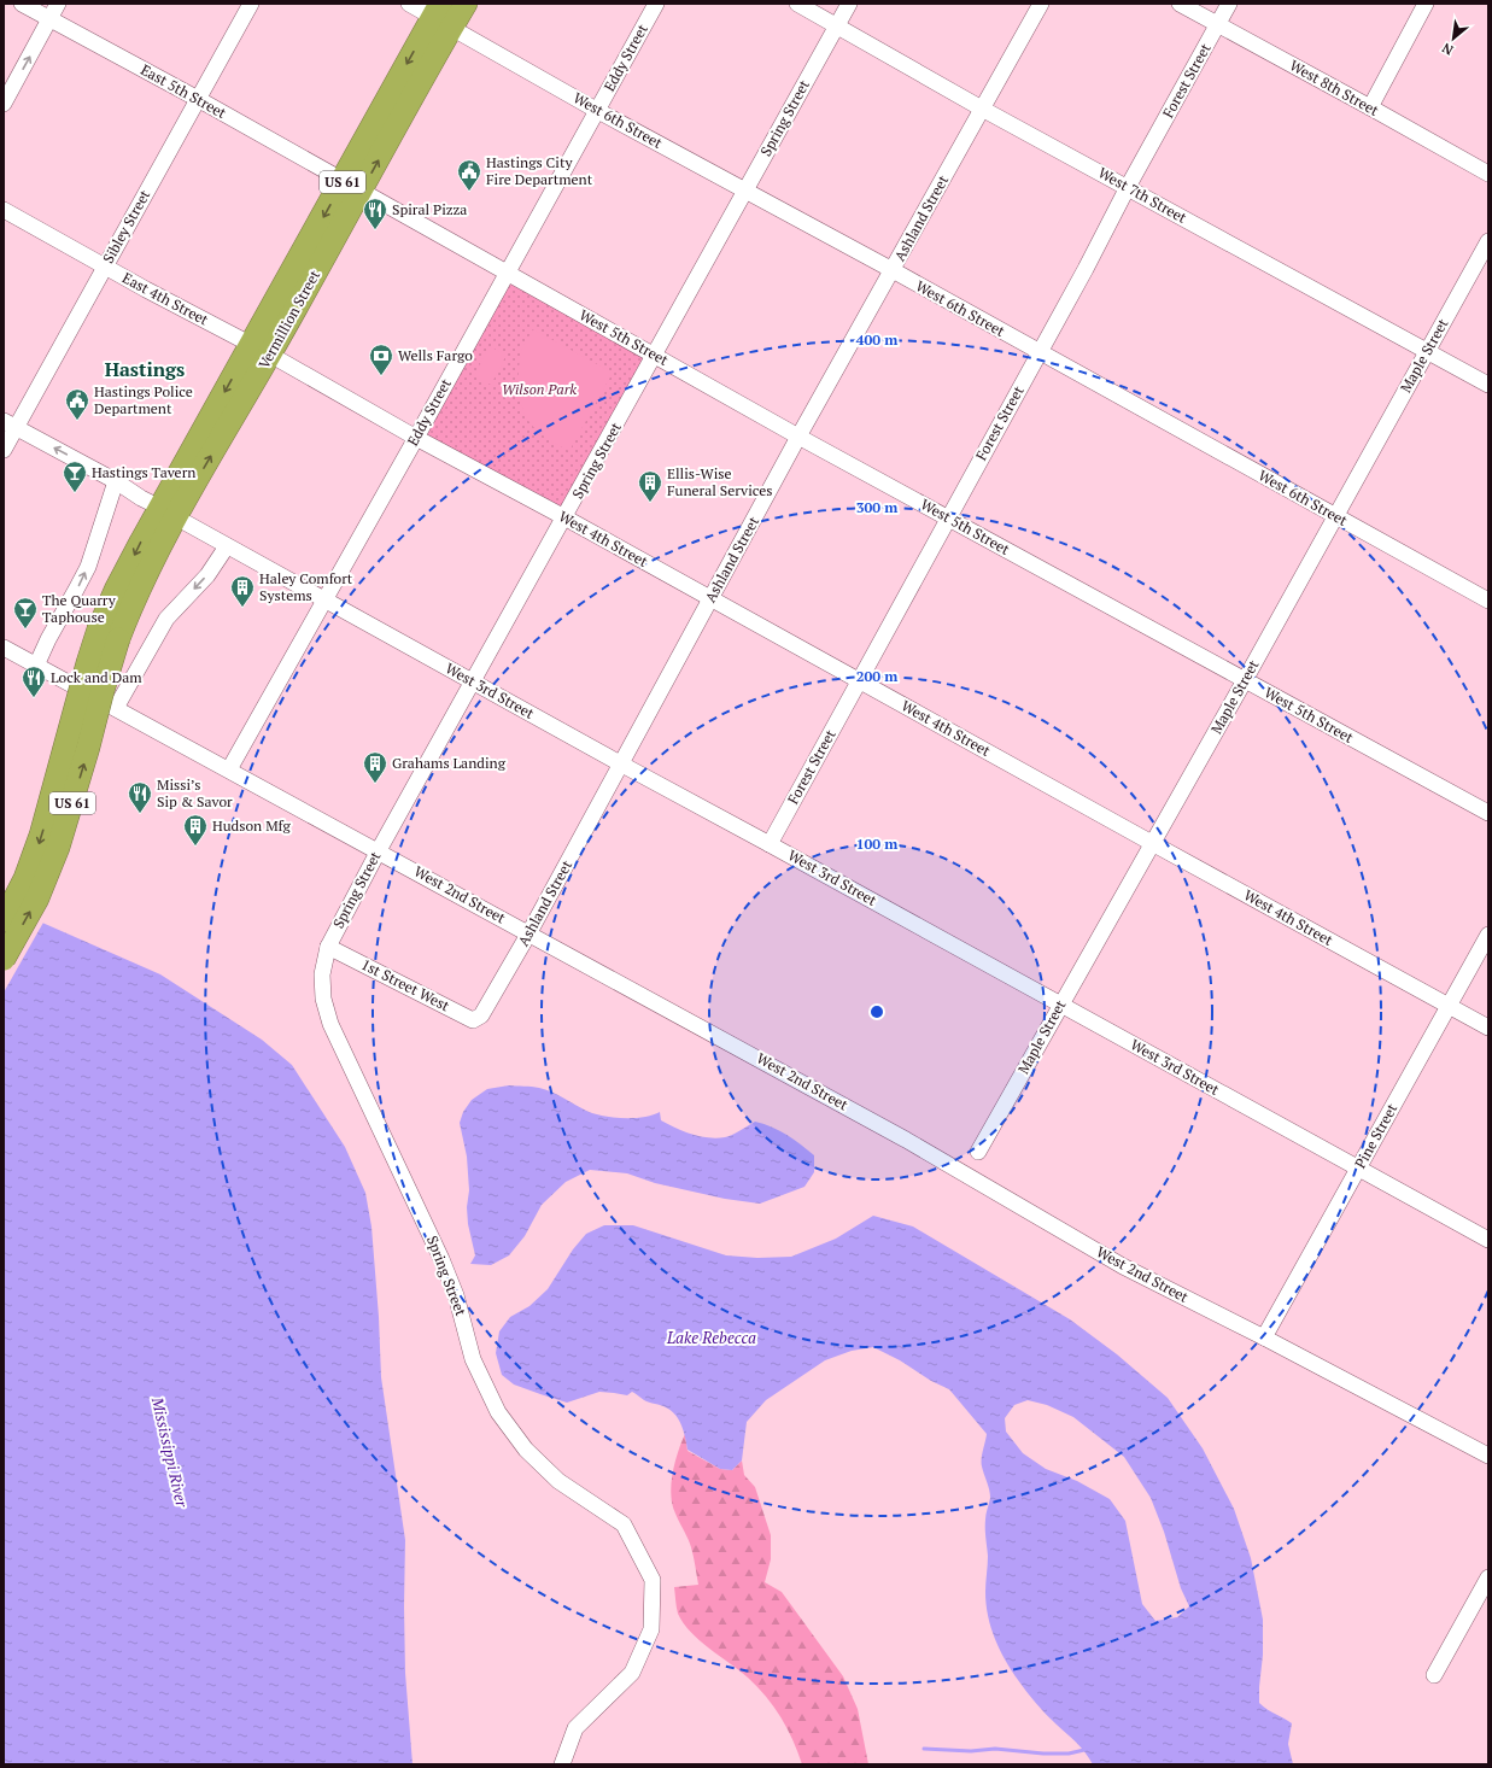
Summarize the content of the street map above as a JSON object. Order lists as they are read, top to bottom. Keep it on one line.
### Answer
{"streets":{"highway":["US 61","Vermillion Street"],"street":["Eddy Street","Forest Street","West 8th Street","East 5th Street","Spring Street","West 6th Street","West 7th Street","Ashland Street","Sibley Street","East 4th Street","West 5th Street","Maple Street","West 4th Street","West 3rd Street","West 2nd Street","1st Street West","Pine Street"]},"crossings":[["Eddy Street","West 6th Street"],["Eddy Street","West 5th Street"],["Eddy Street","West 4th Street"],["Eddy Street","West 3rd Street"],["Eddy Street","West 2nd Street"],["Forest Street","West 8th Street"],["Forest Street","West 6th Street"],["Forest Street","West 7th Street"],["Forest Street","West 5th Street"],["Forest Street","West 4th Street"],["Forest Street","West 3rd Street"],["East 5th Street","Sibley Street"],["East 5th Street","Vermillion Street"],["East 5th Street","West 5th Street"],["Spring Street","West 6th Street"],["Spring Street","West 7th Street"],["Spring Street","West 5th Street"],["Spring Street","West 4th Street"],["Spring Street","West 3rd Street"],["Spring Street","West 2nd Street"],["Spring Street","1st Street West"],["West 6th Street","Ashland Street"],["West 6th Street","Vermillion Street"],["West 6th Street","Maple Street"],["US 61","Vermillion Street"],["West 7th Street","Ashland Street"],["West 7th Street","Maple Street"],["Ashland Street","West 5th Street"],["Ashland Street","West 4th Street"],["Ashland Street","West 3rd Street"],["Ashland Street","West 2nd Street"],["Ashland Street","1st Street West"],["Sibley Street","East 4th Street"],["Sibley Street","West 3rd Street"],["East 4th Street","Vermillion Street"],["East 4th Street","West 4th Street"],["Vermillion Street","West 5th Street"],["Vermillion Street","West 4th Street"],["Vermillion Street","West 3rd Street"],["West 5th Street","Maple Street"],["Maple Street","West 4th Street"],["Maple Street","West 3rd Street"],["West 4th Street","Pine Street"],["West 3rd Street","Pine Street"],["West 2nd Street","Pine Street"]],"districts":["Hastings"],"water":["Lake Rebecca","Mississippi River"],"parks":["Wilson Park"],"places":{"public building":["Hastings City Fire Department","Hastings Police Department"],"restaurant":["Spiral Pizza","Lock and Dam","Missi’s Sip & Savor"],"bank":["Wells Fargo"],"bar":["Hastings Tavern","The Quarry Taphouse"],"building":["Ellis-Wise Funeral Services","Haley Comfort Systems","Grahams Landing","Hudson Mfg"]},"north":"bottom left","rings":["400 m","300 m","200 m","100 m"]}
